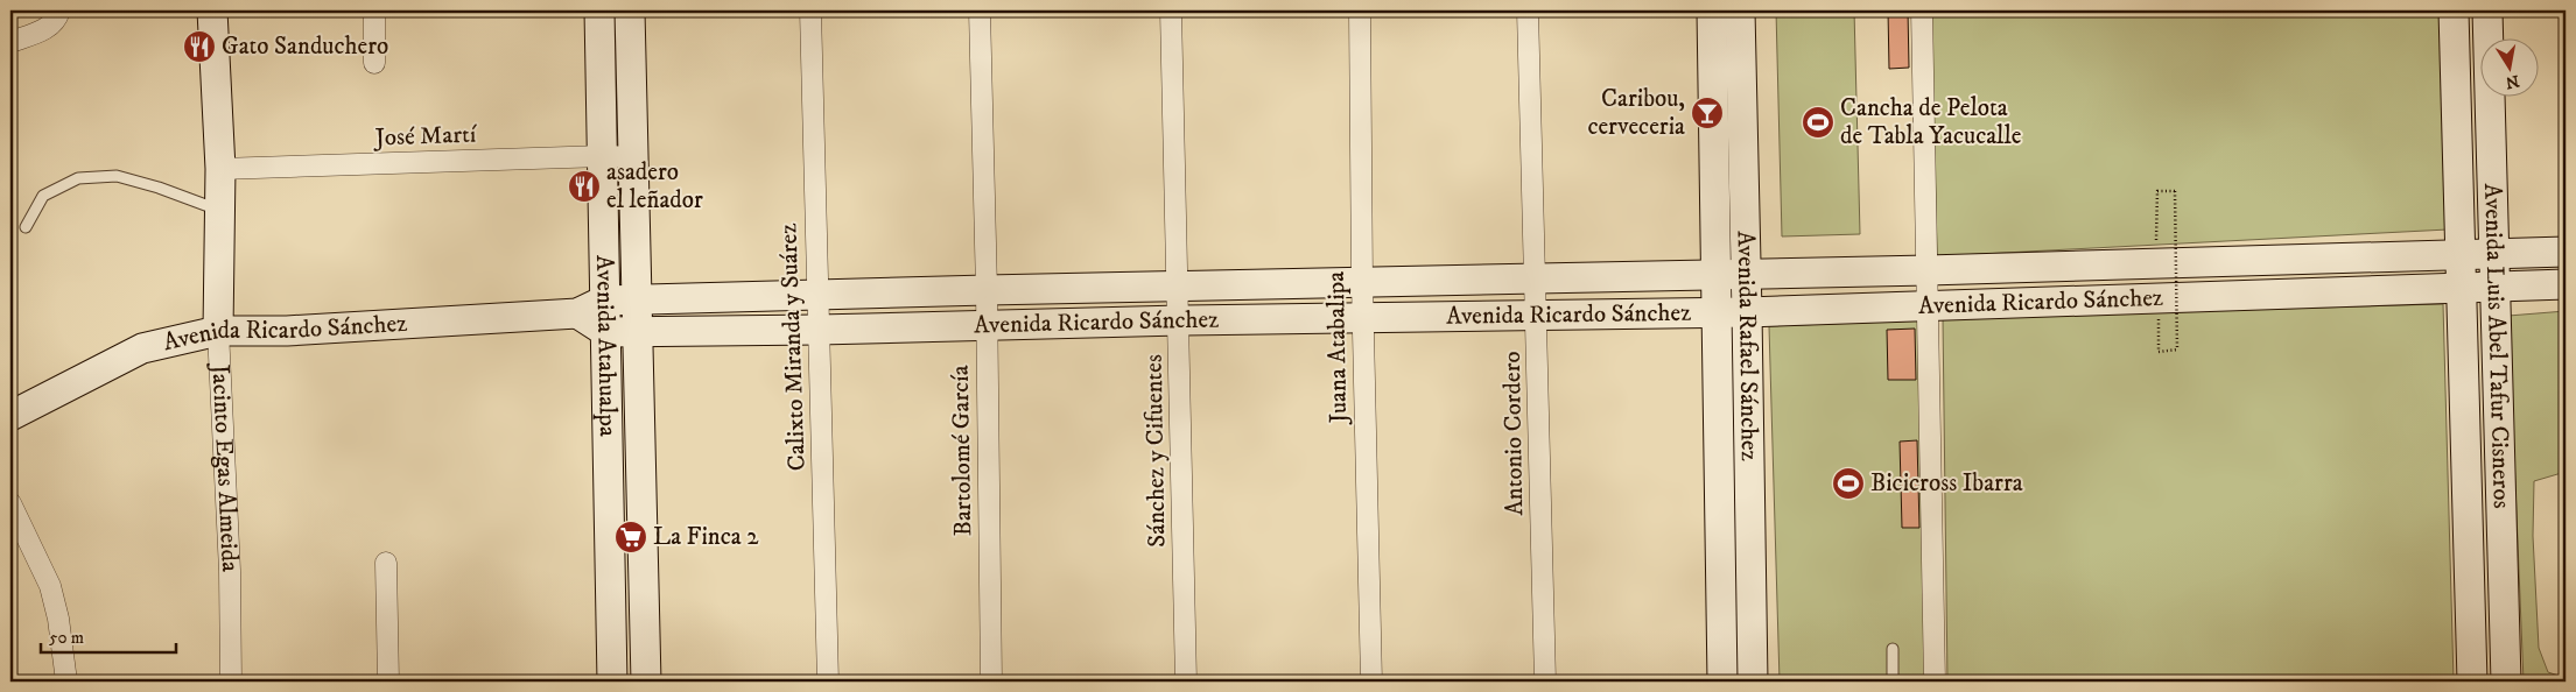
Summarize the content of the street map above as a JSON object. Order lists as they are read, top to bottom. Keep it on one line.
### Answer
{"streets":{"main road":["Avenida Ricardo Sánchez","Avenida Atahualpa","Avenida Rafael Sánchez","Avenida Luis Abel Tafur Cisneros","Jacinto Egas Almeida"],"street":["José Martí","Calixto Miranda y Suárez","Juana Atabalipa","Antonio Cordero","Bartolomé García","Sánchez y Cifuentes"]},"crossings":[["José Martí","Avenida Atahualpa"],["José Martí","Jacinto Egas Almeida"],["Avenida Ricardo Sánchez","Avenida Atahualpa"],["Avenida Ricardo Sánchez","Avenida Rafael Sánchez"],["Avenida Ricardo Sánchez","Avenida Luis Abel Tafur Cisneros"],["Avenida Ricardo Sánchez","Calixto Miranda y Suárez"],["Avenida Ricardo Sánchez","Juana Atabalipa"],["Avenida Ricardo Sánchez","Antonio Cordero"],["Avenida Ricardo Sánchez","Bartolomé García"],["Avenida Ricardo Sánchez","Sánchez y Cifuentes"],["Avenida Ricardo Sánchez","Jacinto Egas Almeida"]],"places":{"restaurant":["Gato Sanduchero","asadero el leñador"],"bar":["Caribou, cerveceria"],"sports":["Cancha de Pelota de Tabla Yacucalle","Bicicross Ibarra"],"supermarket":["La Finca 2"]},"scale_bar":"50 m","north":"bottom"}
